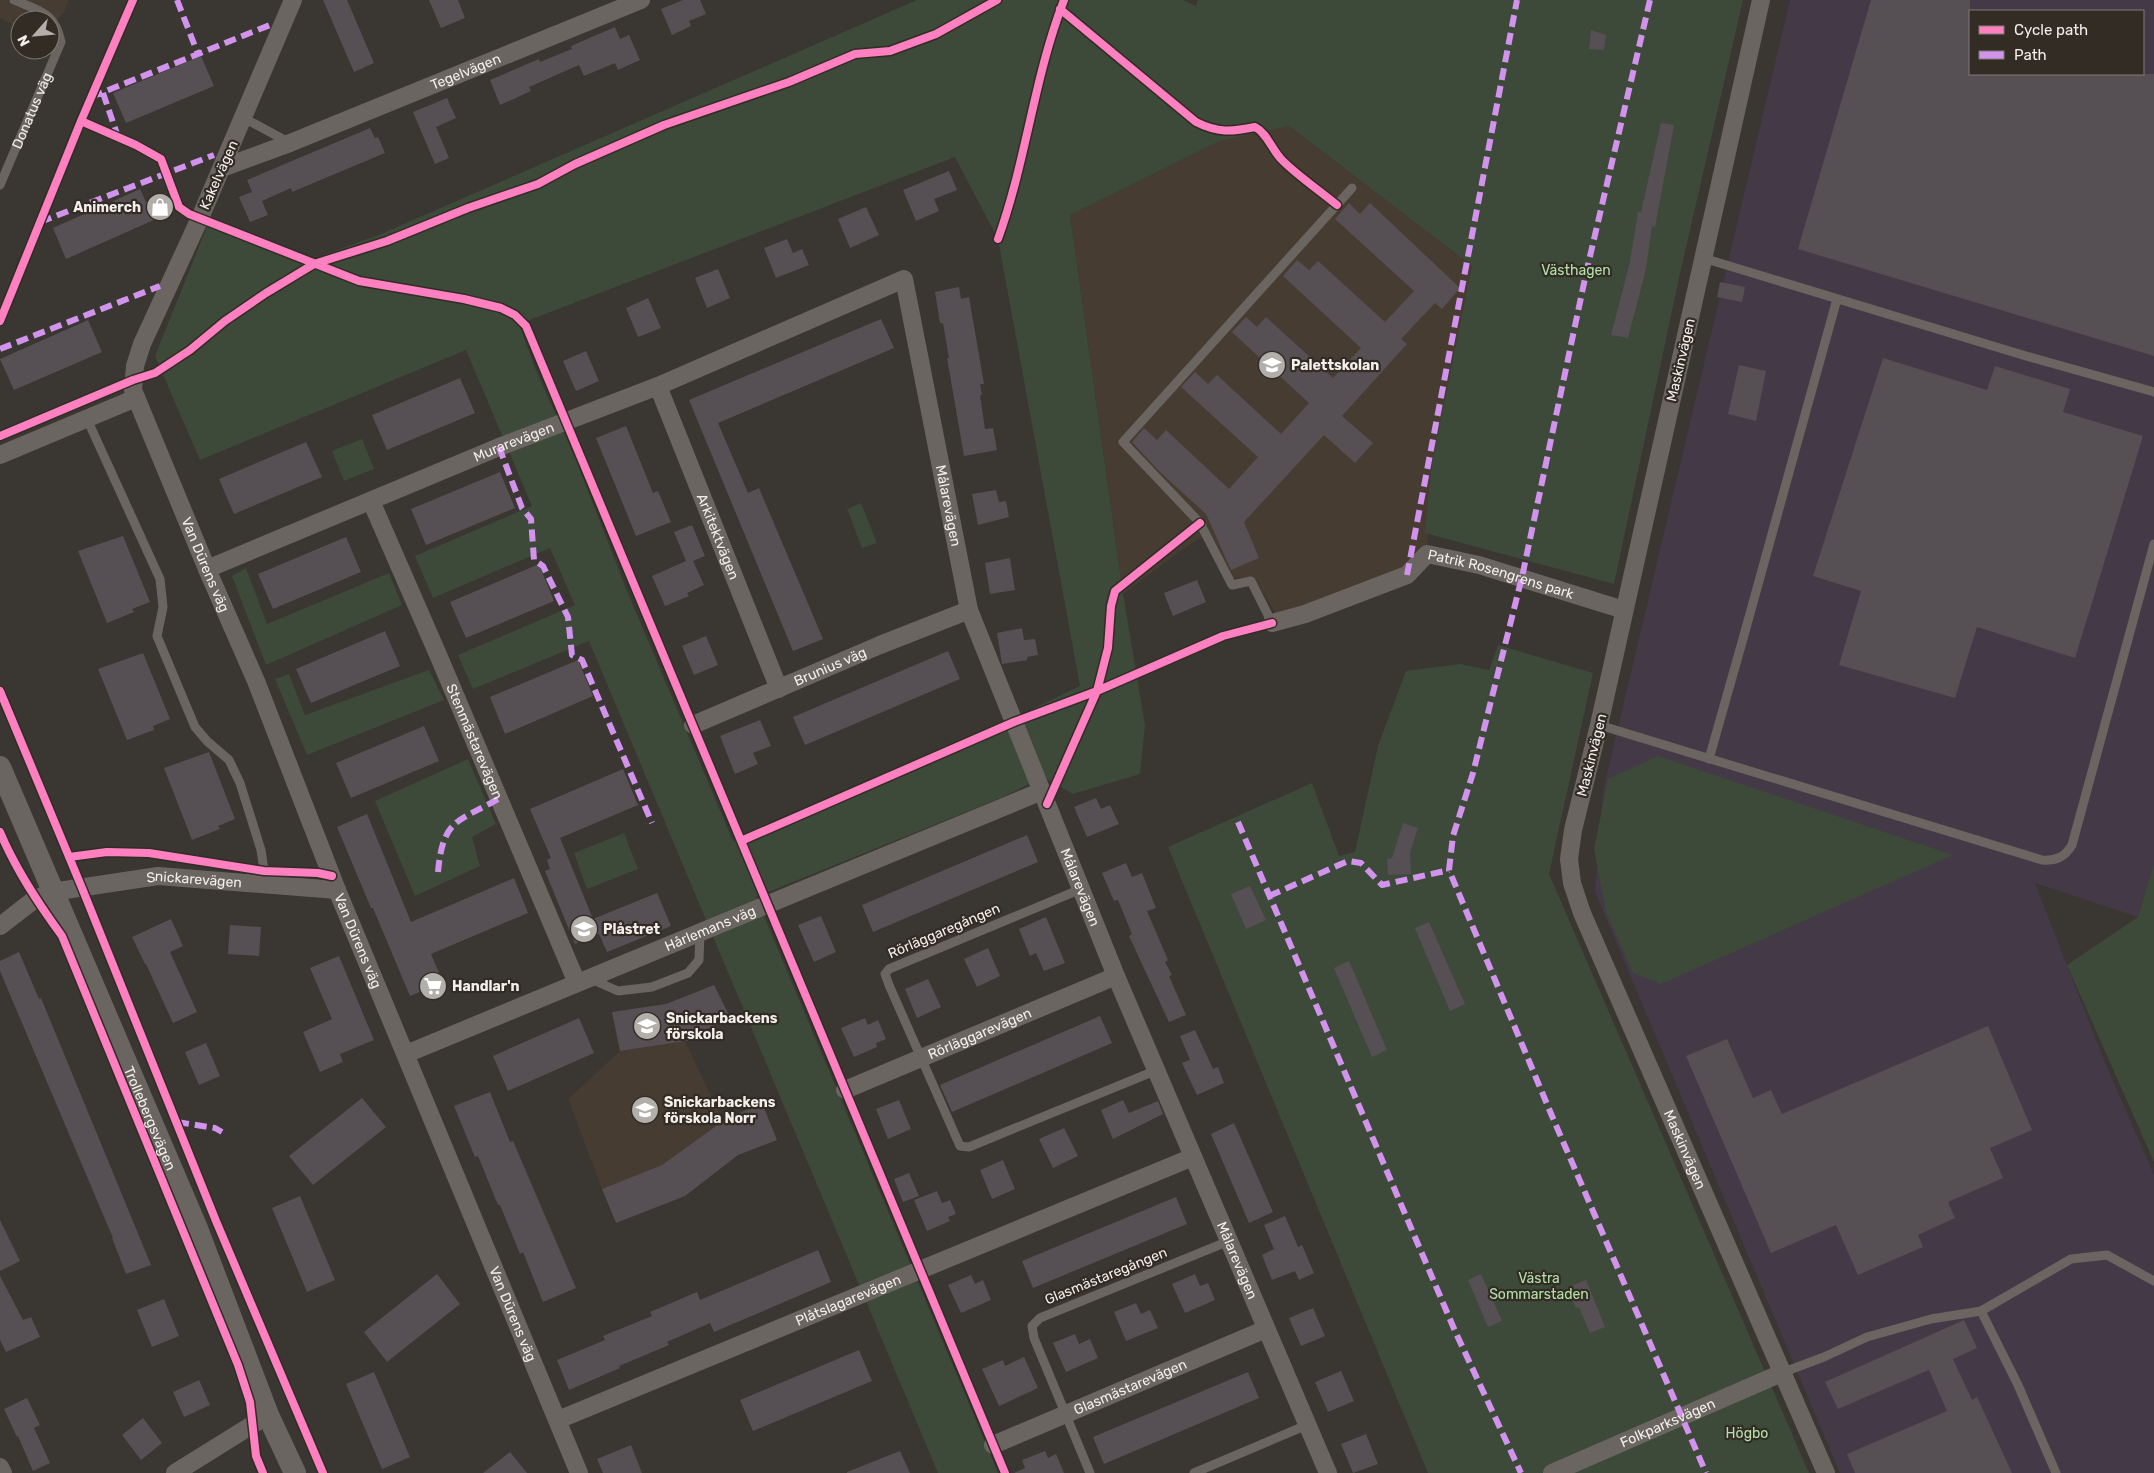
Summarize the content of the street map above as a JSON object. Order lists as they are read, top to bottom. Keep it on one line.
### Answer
{"streets":{"street":["Tegelvägen","Kakelvägen","Maskinvägen","Murarevägen","Målarevägen","Arkitektvägen","Van Dürens väg","Patrik Rosengrens park","Brunius väg","Stenmästarevägen","Snickarevägen","Hårlemans väg","Rörläggarevägen","Trollebergsvägen","Plåtslagarevägen","Glasmästarevägen","Folkparksvägen"],"lane":["Donatus väg","Rörläggaregången","Glasmästaregången"]},"crossings":[["Tegelvägen","Kakelvägen"],["Kakelvägen","Van Dürens väg"],["Maskinvägen","Patrik Rosengrens park"],["Maskinvägen","Folkparksvägen"],["Murarevägen","Målarevägen"],["Murarevägen","Arkitektvägen"],["Murarevägen","Van Dürens väg"],["Murarevägen","Stenmästarevägen"],["Målarevägen","Brunius väg"],["Målarevägen","Hårlemans väg"],["Målarevägen","Rörläggaregången"],["Målarevägen","Rörläggarevägen"],["Målarevägen","Glasmästaregången"],["Målarevägen","Plåtslagarevägen"],["Målarevägen","Glasmästarevägen"],["Arkitektvägen","Brunius väg"],["Van Dürens väg","Snickarevägen"],["Van Dürens väg","Hårlemans väg"],["Van Dürens väg","Plåtslagarevägen"],["Stenmästarevägen","Hårlemans väg"],["Snickarevägen","Trollebergsvägen"],["Rörläggaregången","Rörläggarevägen"],["Glasmästaregången","Glasmästarevägen"]],"parks":["Västhagen","Västra Sommarstaden","Högbo"],"places":{"shop":["Animerch"],"school or university":["Palettskolan","Plåstret","Snickarbackens förskola","Snickarbackens förskola Norr"],"supermarket":["Handlar'n"]},"legend":["Cycle path","Path"],"north":"bottom left"}
